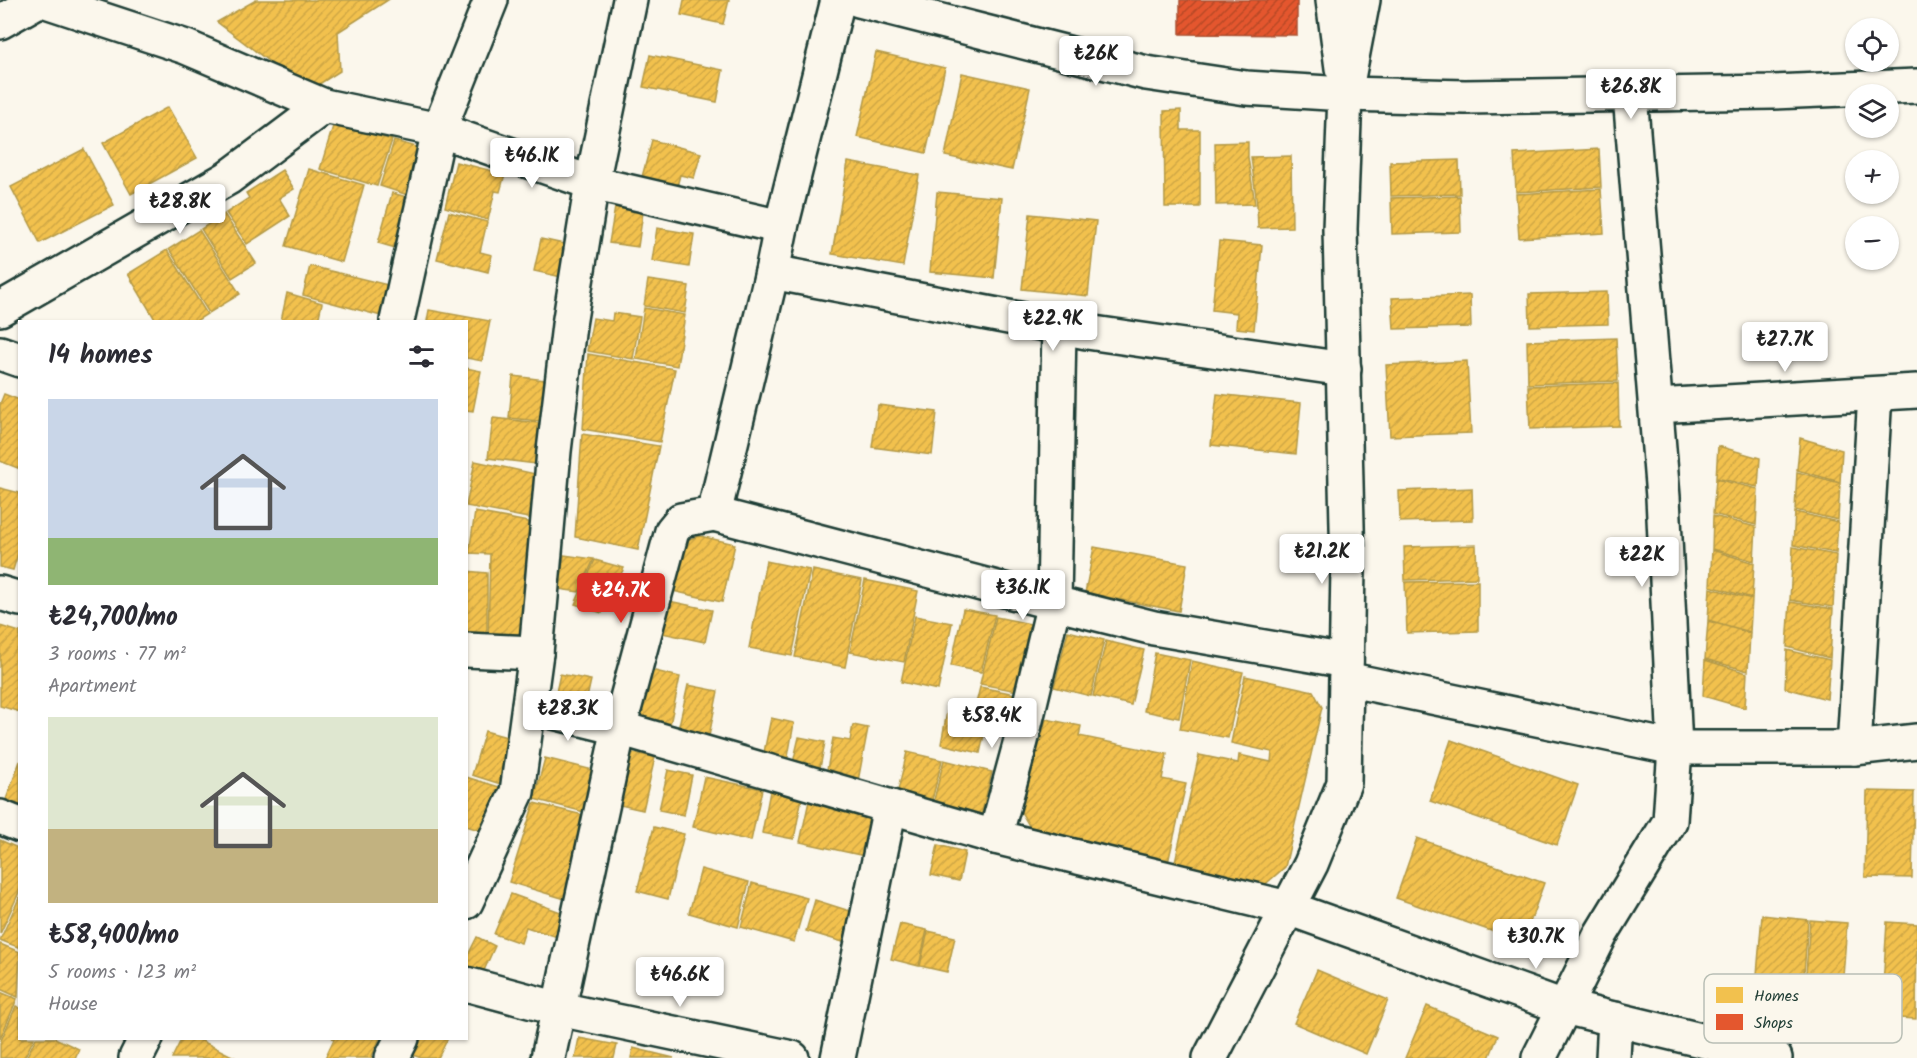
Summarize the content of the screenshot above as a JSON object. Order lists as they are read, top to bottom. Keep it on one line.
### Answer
{"legend":["Homes","Shops"],"page":{"map_buttons":["+","−"],"price":["₺26K","₺26.8K","₺46.1K","₺28.8K","₺22.9K","₺27.7K","₺21.2K","₺22K","₺36.1K","₺24.7K","₺28.3K","₺58.4K","₺30.7K","₺46.6K"],"heading":"14 homes","list":[{"name":"₺24,700/mo","note":"3 rooms · 77 m² · Apartment"},{"name":"₺58,400/mo","note":"5 rooms · 123 m² · House"}]}}
